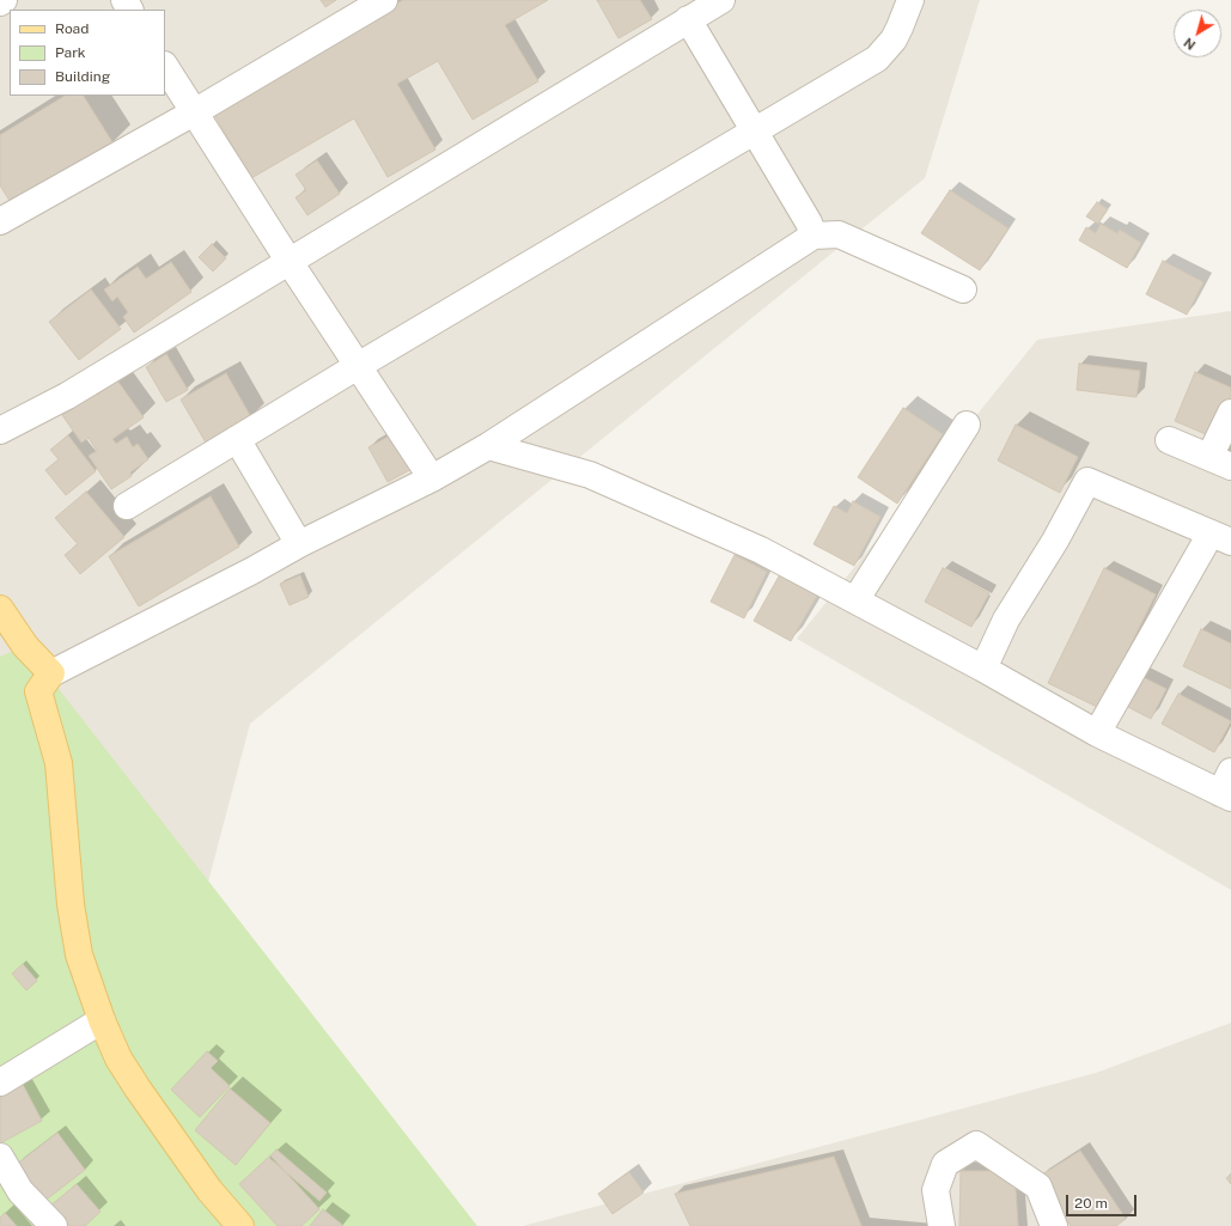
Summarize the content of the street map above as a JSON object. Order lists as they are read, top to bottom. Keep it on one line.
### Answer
{"legend":["Road","Park","Building"],"scale_bar":"20 m","north":"bottom left"}
